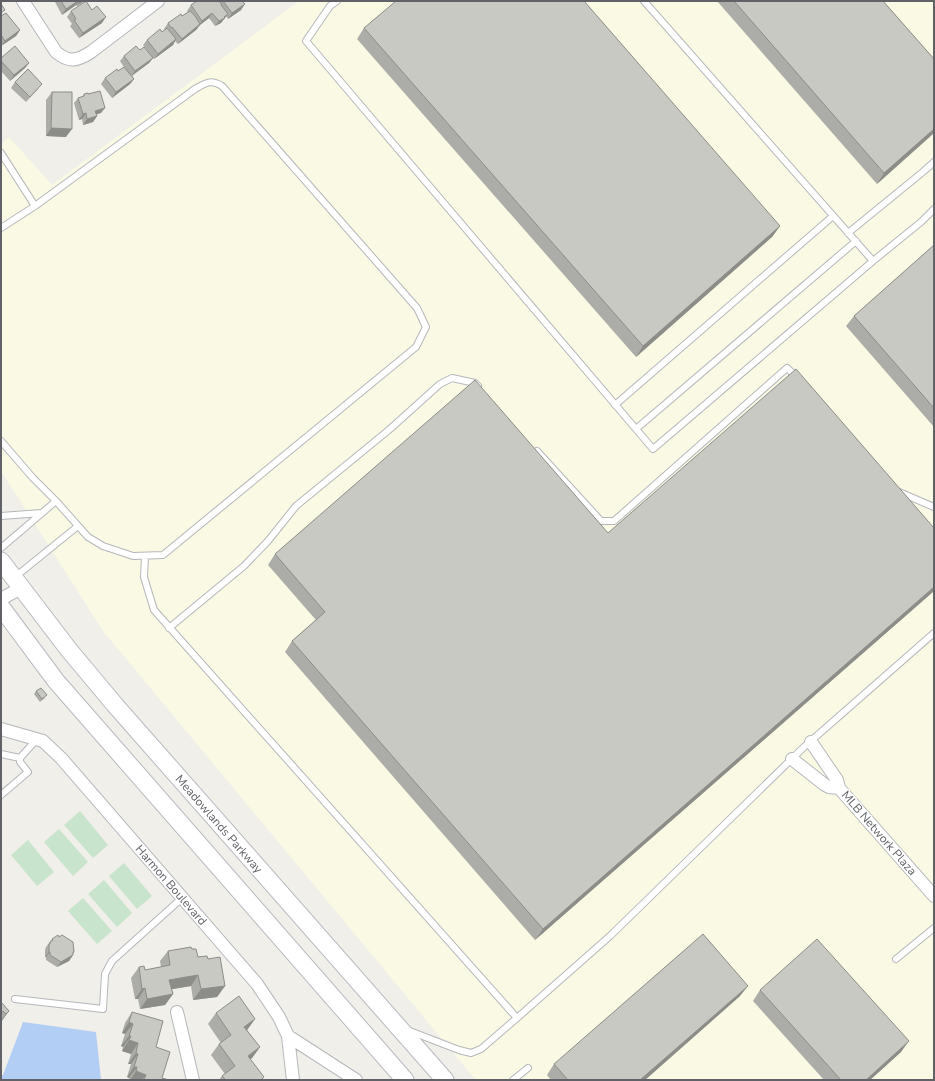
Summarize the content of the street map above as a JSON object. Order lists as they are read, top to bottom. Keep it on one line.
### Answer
{"streets":{"main road":["Meadowlands Parkway"],"street":["MLB Network Plaza","Harmon Boulevard"]}}
